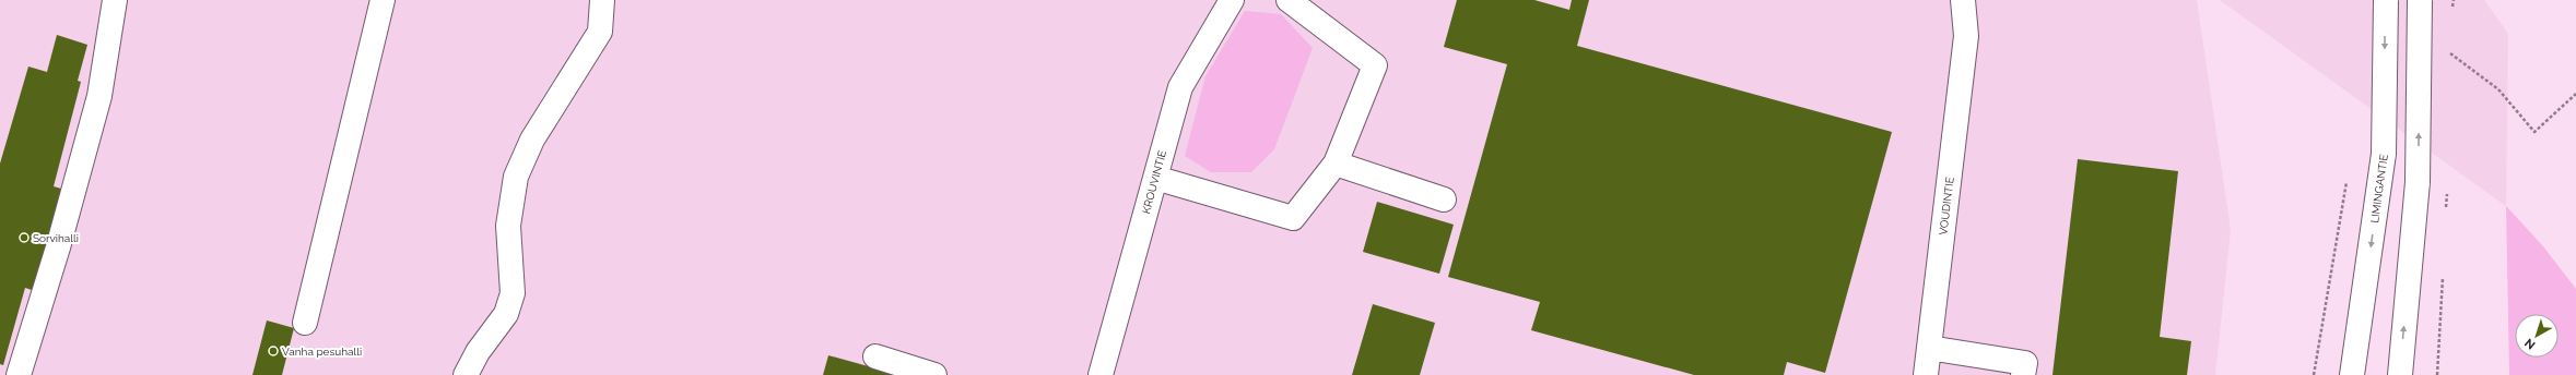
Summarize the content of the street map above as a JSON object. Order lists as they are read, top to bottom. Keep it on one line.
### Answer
{"streets":{"street":["KROUVINTIE","LIMINGANTIE","VOUDINTIE"]},"places":["Sorvihalli","Vanha pesuhalli"],"north":"bottom left"}
